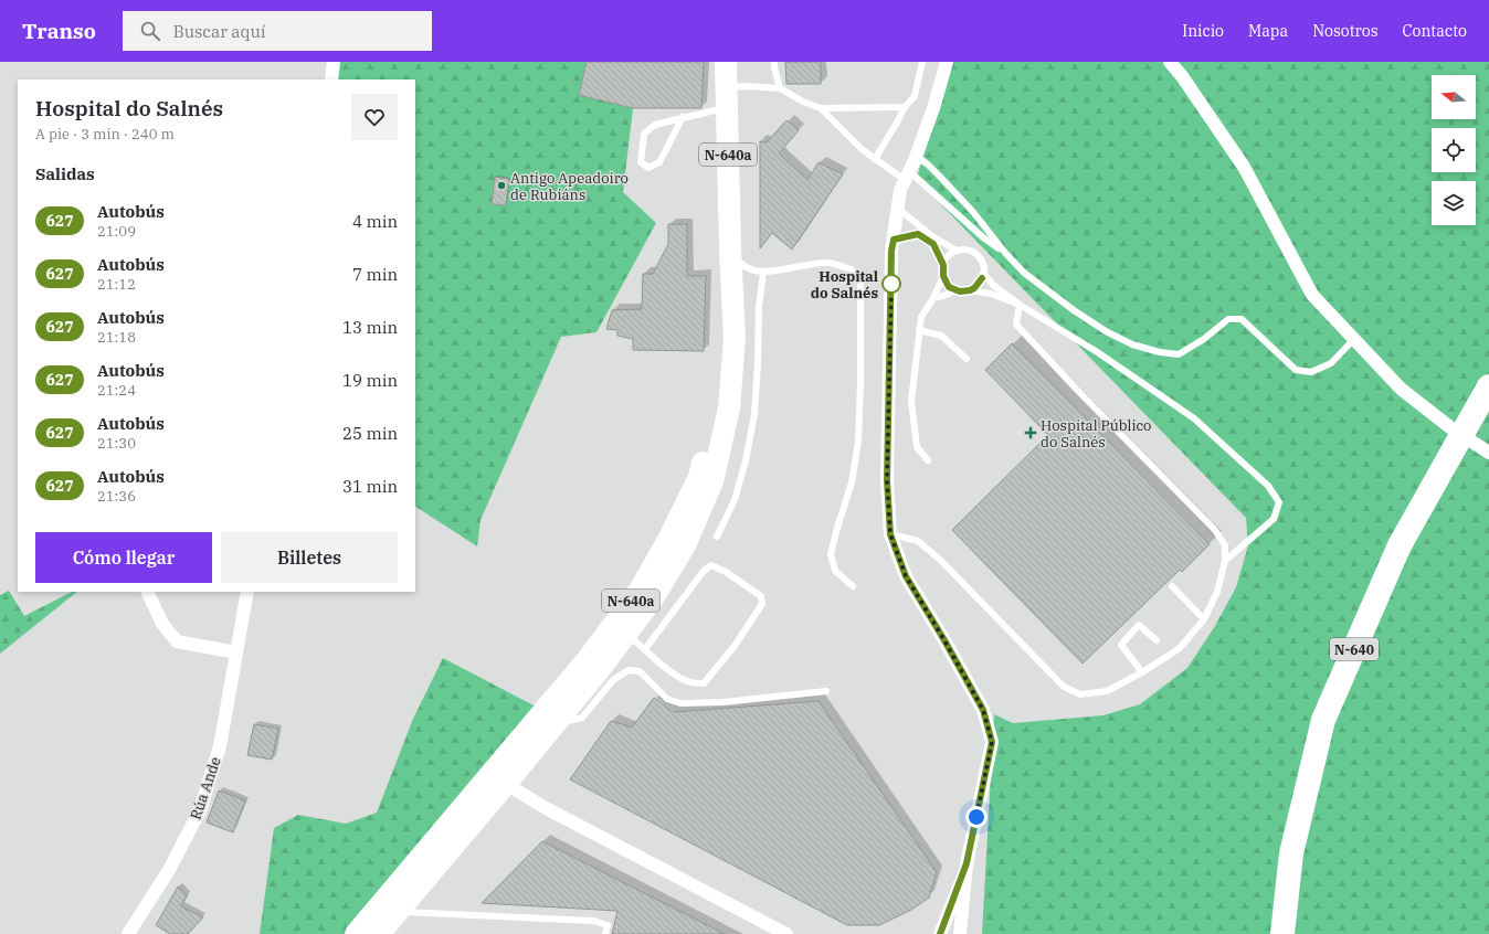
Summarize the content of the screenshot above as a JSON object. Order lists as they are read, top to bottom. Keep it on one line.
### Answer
{"streets":{"highway":["N-640"],"main road":["N-640a"],"street":["Rúa Ande"]},"places":{"other":["Antigo Apeadoiro de Rubiáns","Hospital do Salnés"],"health":["Hospital Público do Salnés"]},"lines":["bus line 627"],"north":"left","page":{"header":"Transo","search":"Buscar aquí","nav":["Inicio","Mapa","Nosotros","Contacto"],"heading":[["Hospital do Salnés","A pie · 3 min · 240 m"],"Salidas"],"list":[{"mark":"627","name":"Autobús","note":"21:09","value":"4 min"},{"mark":"627","name":"Autobús","note":"21:12","value":"7 min"},{"mark":"627","name":"Autobús","note":"21:18","value":"13 min"},{"mark":"627","name":"Autobús","note":"21:24","value":"19 min"},{"mark":"627","name":"Autobús","note":"21:30","value":"25 min"},{"mark":"627","name":"Autobús","note":"21:36","value":"31 min"}],"buttons":["Cómo llegar","Billetes"]}}
